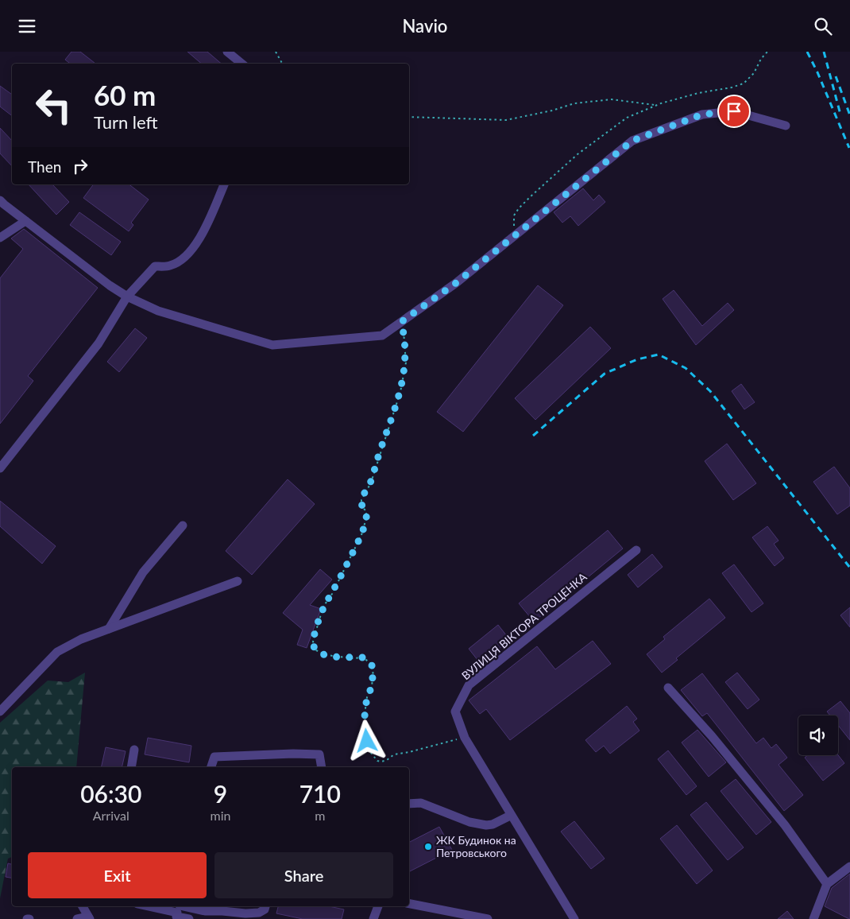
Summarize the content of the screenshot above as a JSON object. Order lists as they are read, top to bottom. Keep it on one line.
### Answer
{"streets":{"street":["ВУЛИЦЯ ВІКТОРА ТРОЦЕНКА"]},"places":["ЖК Будинок на Петровського"],"page":{"header":"Navio","turn":["60 m","Turn left"],"then":"Then","eta":["06:30","Arrival","9","min","710","m"],"buttons":["Exit","Share"]}}
